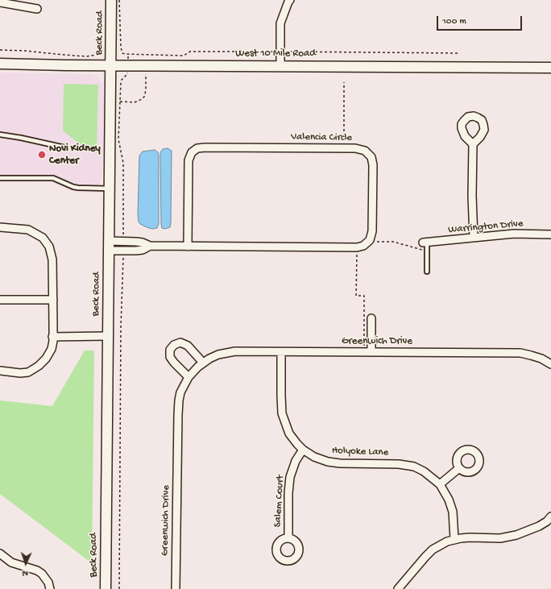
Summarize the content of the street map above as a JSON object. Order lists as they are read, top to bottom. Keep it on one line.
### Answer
{"streets":{"main road":["Beck Road","West 10 Mile Road"],"street":["Valencia Circle","Warrington Drive","Greenwich Drive","Holyoke Lane","Salem Court"]},"crossings":[["Beck Road","West 10 Mile Road"],["Beck Road","Valencia Circle"],["Greenwich Drive","Holyoke Lane"],["Holyoke Lane","Salem Court"]],"places":["Novi Kidney Center"],"scale_bar":"100 m","north":"bottom"}
